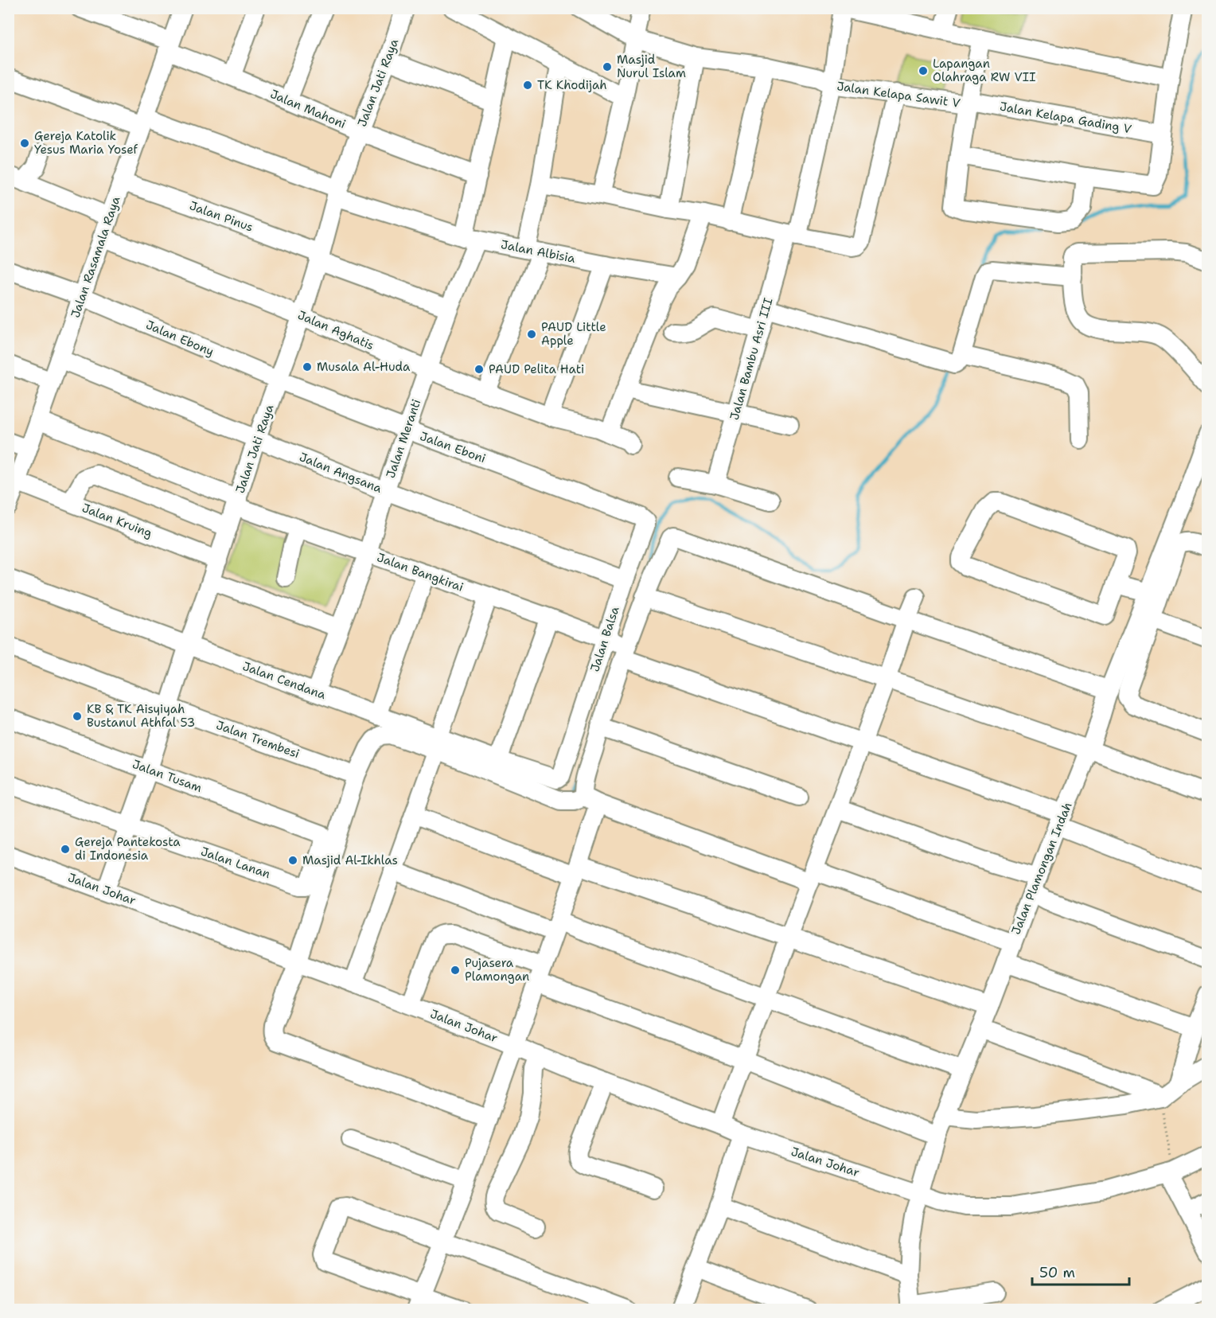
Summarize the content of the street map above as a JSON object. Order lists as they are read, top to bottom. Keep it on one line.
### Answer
{"streets":{"street":["Jalan Jati Raya","Jalan Kelapa Sawit V","Jalan Mahoni","Jalan Kelapa Gading V","Jalan Pinus","Jalan Albisia","Jalan Rasamala Raya","Jalan Aghatis","Jalan Ebony","Jalan Bambu Asri III","Jalan Meranti","Jalan Eboni","Jalan Angsana","Jalan Kruing","Jalan Bangkirai","Jalan Balsa","Jalan Cendana","Jalan Trembesi","Jalan Tusam","Jalan Lanan","Jalan Plamongan Indah","Jalan Johar"]},"crossings":[["Jalan Jati Raya","Jalan Mahoni"],["Jalan Jati Raya","Jalan Pinus"],["Jalan Jati Raya","Jalan Albisia"],["Jalan Jati Raya","Jalan Aghatis"],["Jalan Jati Raya","Jalan Ebony"],["Jalan Jati Raya","Jalan Eboni"],["Jalan Jati Raya","Jalan Angsana"],["Jalan Jati Raya","Jalan Kruing"],["Jalan Jati Raya","Jalan Bangkirai"],["Jalan Jati Raya","Jalan Cendana"],["Jalan Jati Raya","Jalan Trembesi"],["Jalan Jati Raya","Jalan Tusam"],["Jalan Jati Raya","Jalan Lanan"],["Jalan Jati Raya","Jalan Johar"],["Jalan Kelapa Sawit V","Jalan Kelapa Gading V"],["Jalan Kelapa Sawit V","Jalan Bambu Asri III"],["Jalan Mahoni","Jalan Rasamala Raya"],["Jalan Mahoni","Jalan Meranti"],["Jalan Pinus","Jalan Rasamala Raya"],["Jalan Pinus","Jalan Meranti"],["Jalan Albisia","Jalan Rasamala Raya"],["Jalan Albisia","Jalan Meranti"],["Jalan Rasamala Raya","Jalan Aghatis"],["Jalan Rasamala Raya","Jalan Ebony"],["Jalan Rasamala Raya","Jalan Angsana"],["Jalan Rasamala Raya","Jalan Kruing"],["Jalan Rasamala Raya","Jalan Bangkirai"],["Jalan Aghatis","Jalan Meranti"],["Jalan Ebony","Jalan Eboni"],["Jalan Meranti","Jalan Eboni"],["Jalan Meranti","Jalan Angsana"],["Jalan Meranti","Jalan Bangkirai"],["Jalan Meranti","Jalan Cendana"],["Jalan Eboni","Jalan Balsa"],["Jalan Angsana","Jalan Balsa"],["Jalan Bangkirai","Jalan Balsa"],["Jalan Bangkirai","Jalan Plamongan Indah"],["Jalan Balsa","Jalan Cendana"],["Jalan Tusam","Jalan Lanan"],["Jalan Plamongan Indah","Jalan Johar"]],"places":["Masjid Nurul Islam","Lapangan Olahraga RW VII","TK Khodijah","Gereja Katolik Yesus Maria Yosef","PAUD Little Apple","Musala Al-Huda","PAUD Pelita Hati","KB & TK Aisyiyah Bustanul Athfal 53","Gereja Pantekosta di Indonesia","Masjid Al-Ikhlas","Pujasera Plamongan"],"scale_bar":"50 m"}
